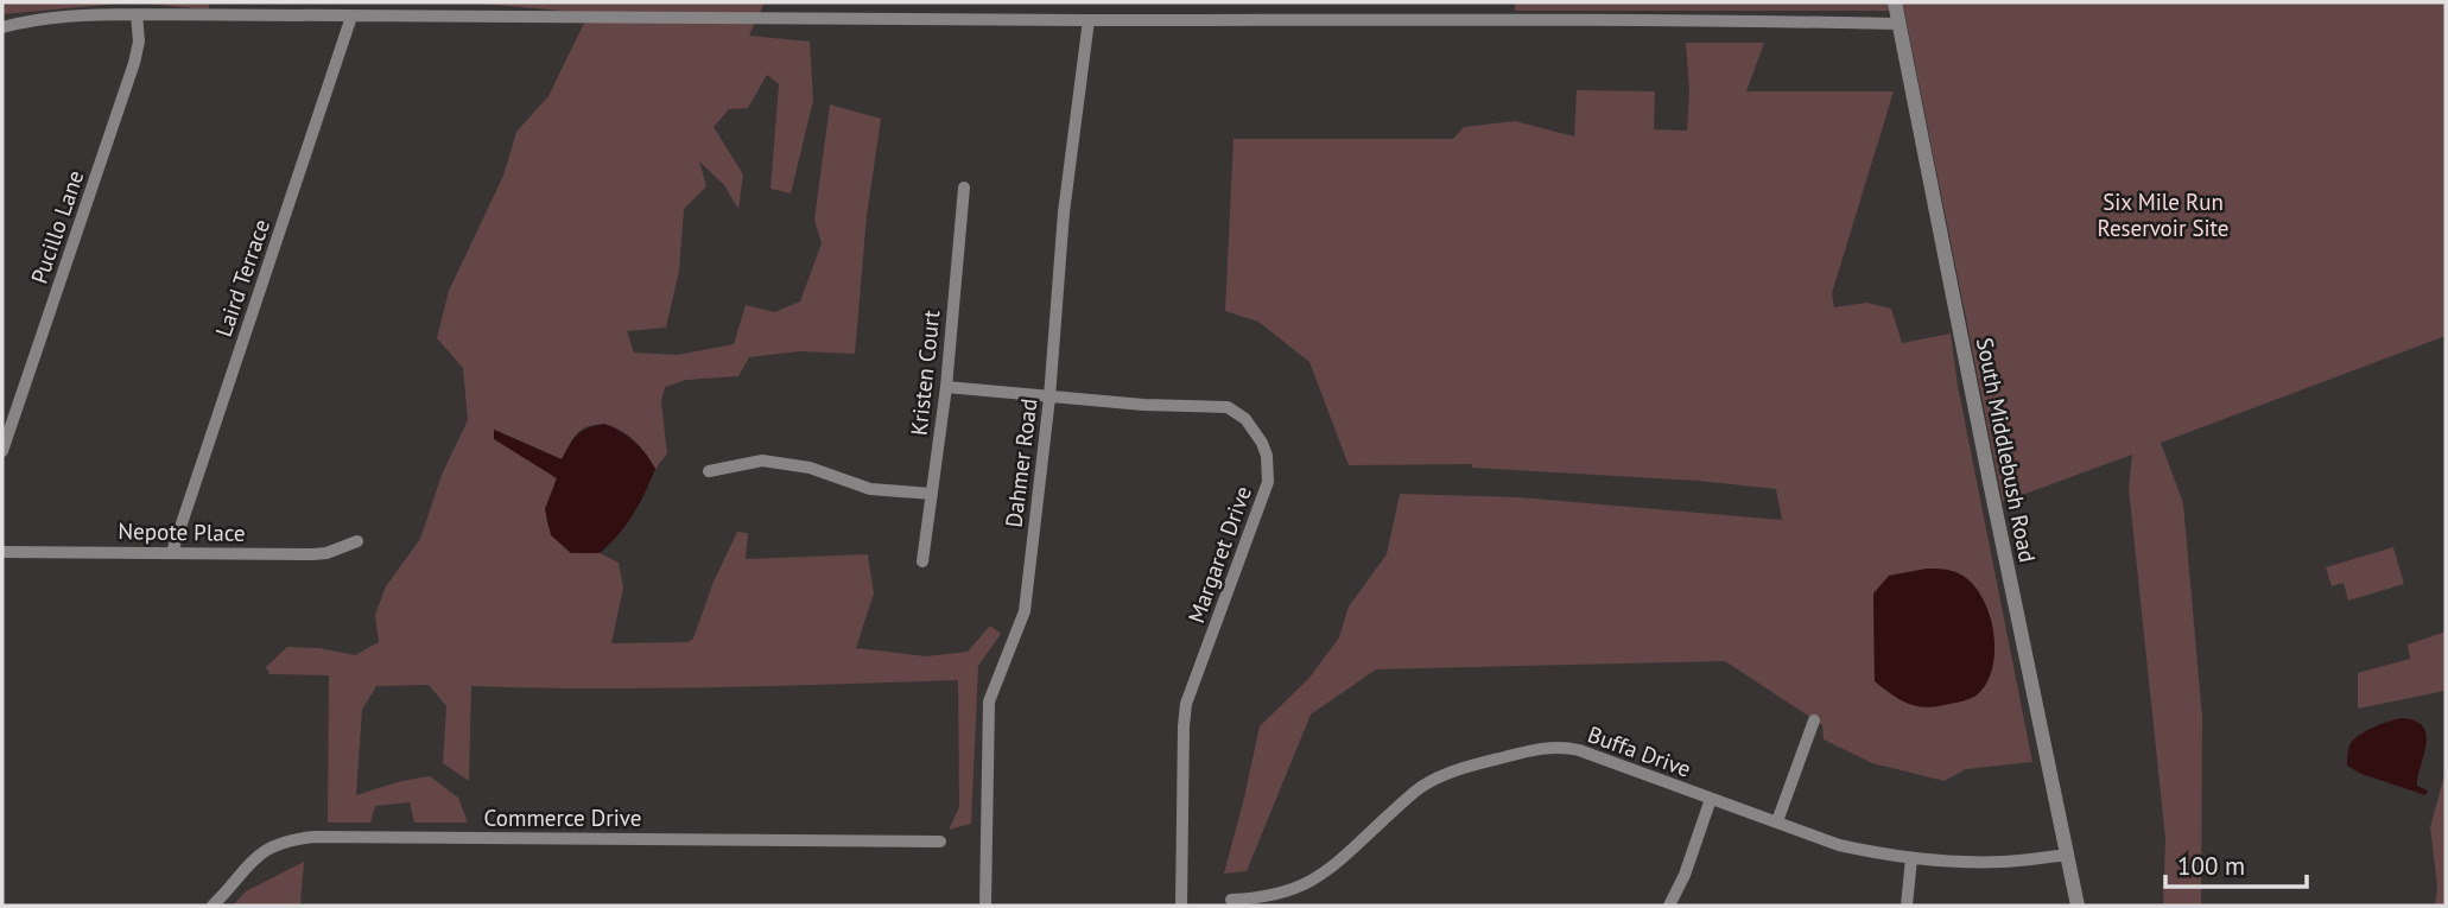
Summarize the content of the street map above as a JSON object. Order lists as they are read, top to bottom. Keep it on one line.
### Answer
{"streets":{"street":["Pucillo Lane","Laird Terrace","Kristen Court","South Middlebush Road","Dahmer Road","Nepote Place","Margaret Drive","Buffa Drive","Commerce Drive"]},"crossings":[["Laird Terrace","Nepote Place"],["Kristen Court","Margaret Drive"],["South Middlebush Road","Buffa Drive"],["Dahmer Road","Margaret Drive"]],"parks":["Six Mile Run Reservoir Site"],"scale_bar":"100 m"}
